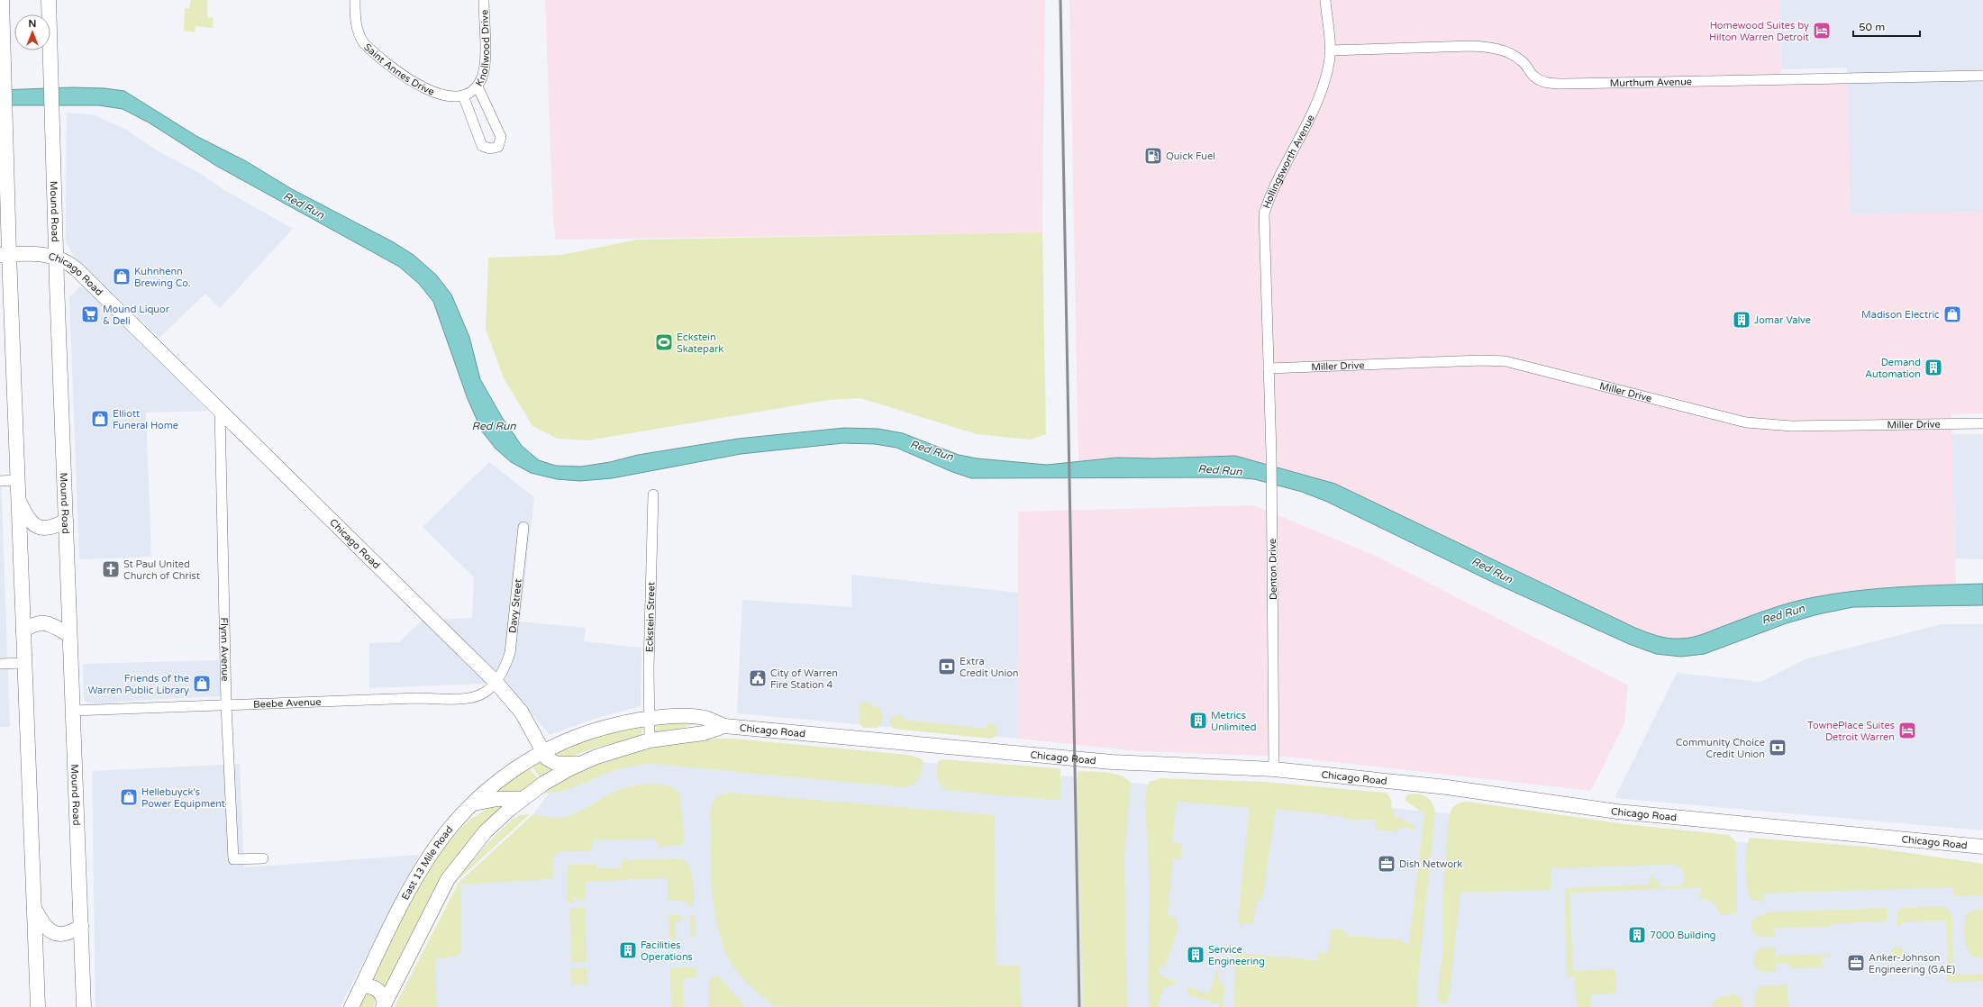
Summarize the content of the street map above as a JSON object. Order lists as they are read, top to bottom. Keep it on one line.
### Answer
{"streets":{"main road":["Mound Road","Chicago Road","East 13 Mile Road"],"street":["Knollwood Drive","Saint Annes Drive","Murthum Avenue","Hollingsworth Avenue","Miller Drive","Denton Drive","Davy Street","Eckstein Street","Flynn Avenue","Beebe Avenue"]},"crossings":[["Knollwood Drive","Saint Annes Drive"],["Murthum Avenue","Hollingsworth Avenue"],["Hollingsworth Avenue","Miller Drive"],["Hollingsworth Avenue","Denton Drive"],["Mound Road","Chicago Road"],["Mound Road","Beebe Avenue"],["Chicago Road","Denton Drive"],["Chicago Road","Davy Street"],["Chicago Road","Eckstein Street"],["Chicago Road","Flynn Avenue"],["Chicago Road","Beebe Avenue"],["Chicago Road","East 13 Mile Road"],["Miller Drive","Denton Drive"],["Davy Street","Beebe Avenue"],["Flynn Avenue","Beebe Avenue"]],"water":["Red Run"],"places":{"hotel":["Homewood Suites by Hilton Warren Detroit","TownePlace Suites Detroit Warren"],"fuel station":["Quick Fuel"],"shop":["Kuhnhenn Brewing Co.","Madison Electric","Elliott Funeral Home","Friends of the Warren Public Library","Hellebuyck's Power Equipment"],"supermarket":["Mound Liquor & Deli"],"building":["Jomar Valve","Demand Automation","Metrics Unlimited","7000 Building","Facilities Operations","Service Engineering"],"sports":["Eckstein Skatepark"],"church":["St Paul United Church of Christ"],"bank":["Extra Credit Union","Community Choice Credit Union"],"public building":["City of Warren Fire Station 4"],"office":["Dish Network","Anker-Johnson Engineering (GAE)"]},"scale_bar":"50 m","north":"top"}
